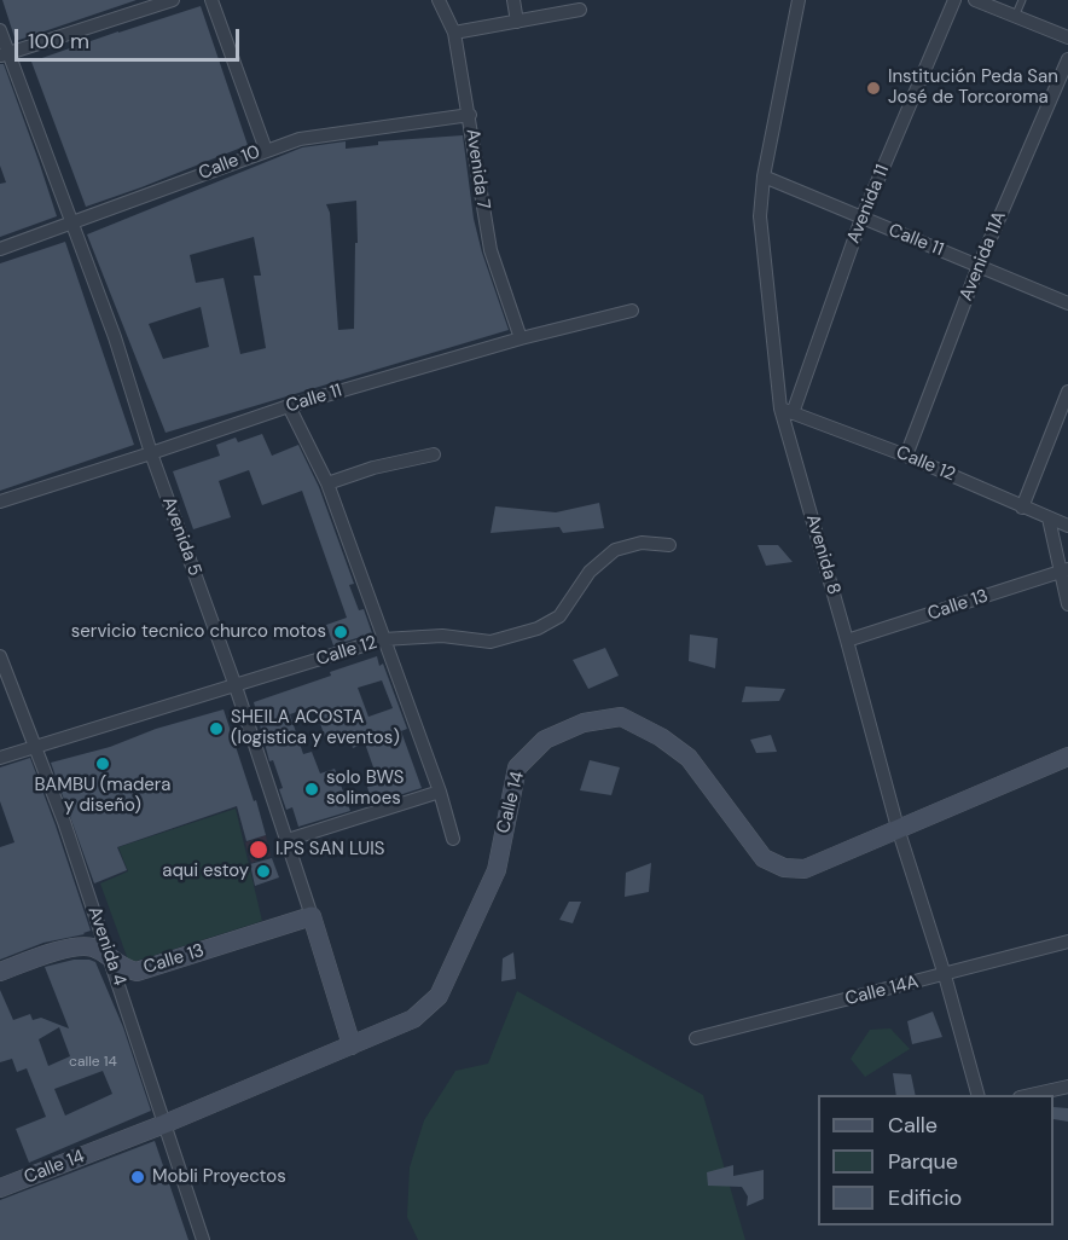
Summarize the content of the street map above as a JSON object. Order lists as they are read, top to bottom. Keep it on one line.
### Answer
{"streets":{"street":["Calle 10","Avenida 7","Avenida 11","Calle 11","Avenida 11A","Calle 12","Avenida 5","Avenida 8","Calle 13","Calle 14","Avenida 4","Calle 14A"]},"crossings":[["Calle 10","Avenida 7"],["Calle 10","Avenida 5"],["Avenida 7","Calle 11"],["Avenida 11","Calle 11"],["Avenida 11","Calle 12"],["Avenida 11","Avenida 8"],["Calle 11","Avenida 11A"],["Calle 11","Avenida 5"],["Calle 11","Avenida 8"],["Avenida 11A","Calle 12"],["Calle 12","Avenida 5"],["Calle 12","Avenida 8"],["Calle 12","Avenida 4"],["Avenida 5","Calle 13"],["Avenida 5","Calle 14"],["Avenida 8","Calle 13"],["Avenida 8","Calle 14"],["Avenida 8","Calle 14A"],["Calle 13","Avenida 4"],["Calle 14","Avenida 4"]],"places":["Institución Peda San José de Torcoroma","servicio tecnico churco motos","SHEILA ACOSTA (logistica y eventos)","BAMBU (madera y diseño)","solo BWS solimoes","I.PS SAN LUIS","aqui estoy","Mobli Proyectos"],"house_numbers":["calle 14"],"legend":["Calle","Parque","Edificio"],"scale_bar":"100 m"}
